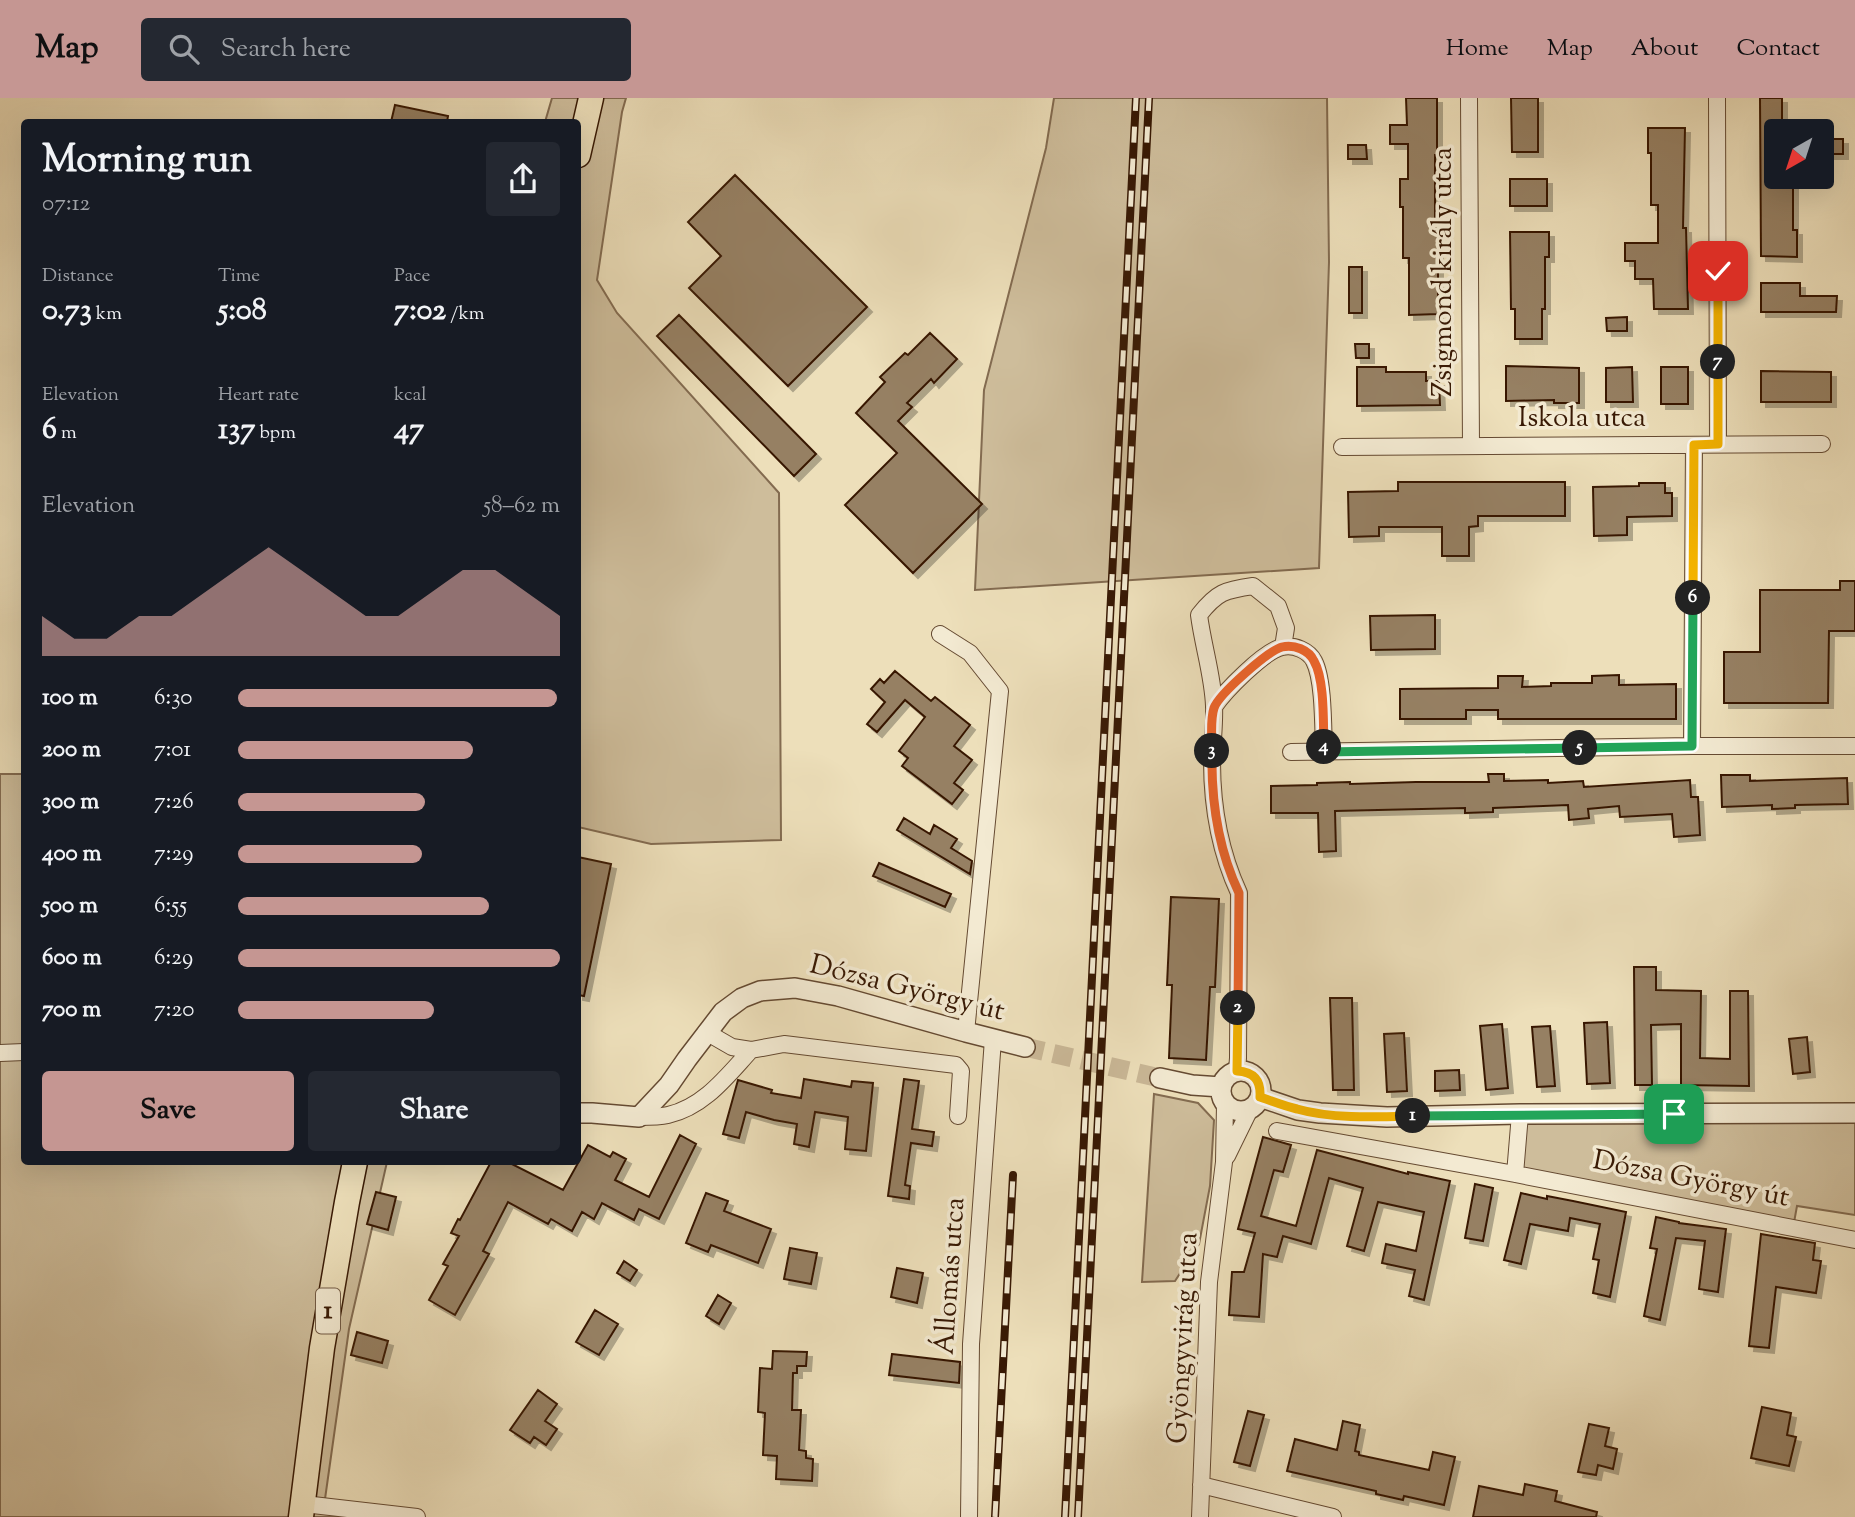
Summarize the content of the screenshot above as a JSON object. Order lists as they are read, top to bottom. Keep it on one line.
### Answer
{"streets":{"main road":["1"],"street":["Zsigmond király utca","Iskola utca","Dózsa György út","Állomás utca","Gyöngyvirág utca"]},"crossings":[["Zsigmond király utca","Iskola utca"],["Dózsa György út","Állomás utca"],["Dózsa György út","Gyöngyvirág utca"]],"north":"bottom left","page":{"header":"Map","search":"Search here","nav":["Home","Map","About","Contact"],"heading":["Morning run","07:12"],"stats":[["Distance","0.73 km"],["Time","5:08"],["Pace","7:02 /km"],["Elevation","6 m"],["Heart rate","137 bpm"],["kcal","47"]],"pins":["7","6","4","5","3","2","1"],"chart":["Elevation","58–62 m"],"list":[{"name":"100 m","note":"6:30"},{"name":"200 m","note":"7:01"},{"name":"300 m","note":"7:26"},{"name":"400 m","note":"7:29"},{"name":"500 m","note":"6:55"},{"name":"600 m","note":"6:29"},{"name":"700 m","note":"7:20"}],"buttons":["Save","Share"]}}
